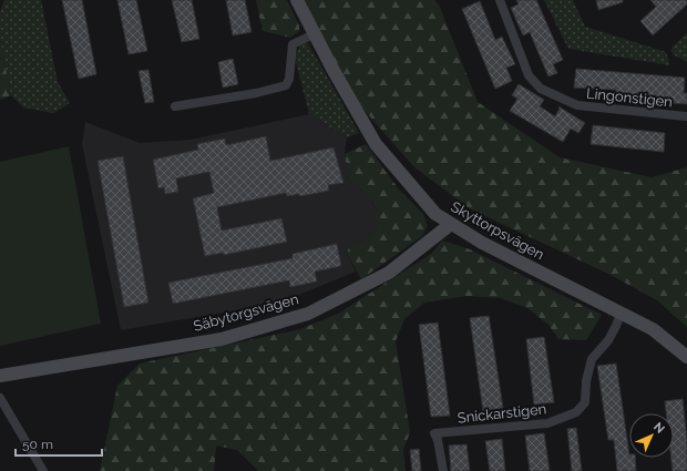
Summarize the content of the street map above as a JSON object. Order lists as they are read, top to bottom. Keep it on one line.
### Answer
{"streets":{"street":["Lingonstigen","Skyttorpsvägen","Säbytorgsvägen","Snickarstigen"]},"crossings":[["Skyttorpsvägen","Säbytorgsvägen"],["Skyttorpsvägen","Snickarstigen"]],"scale_bar":"50 m","north":"top right"}
